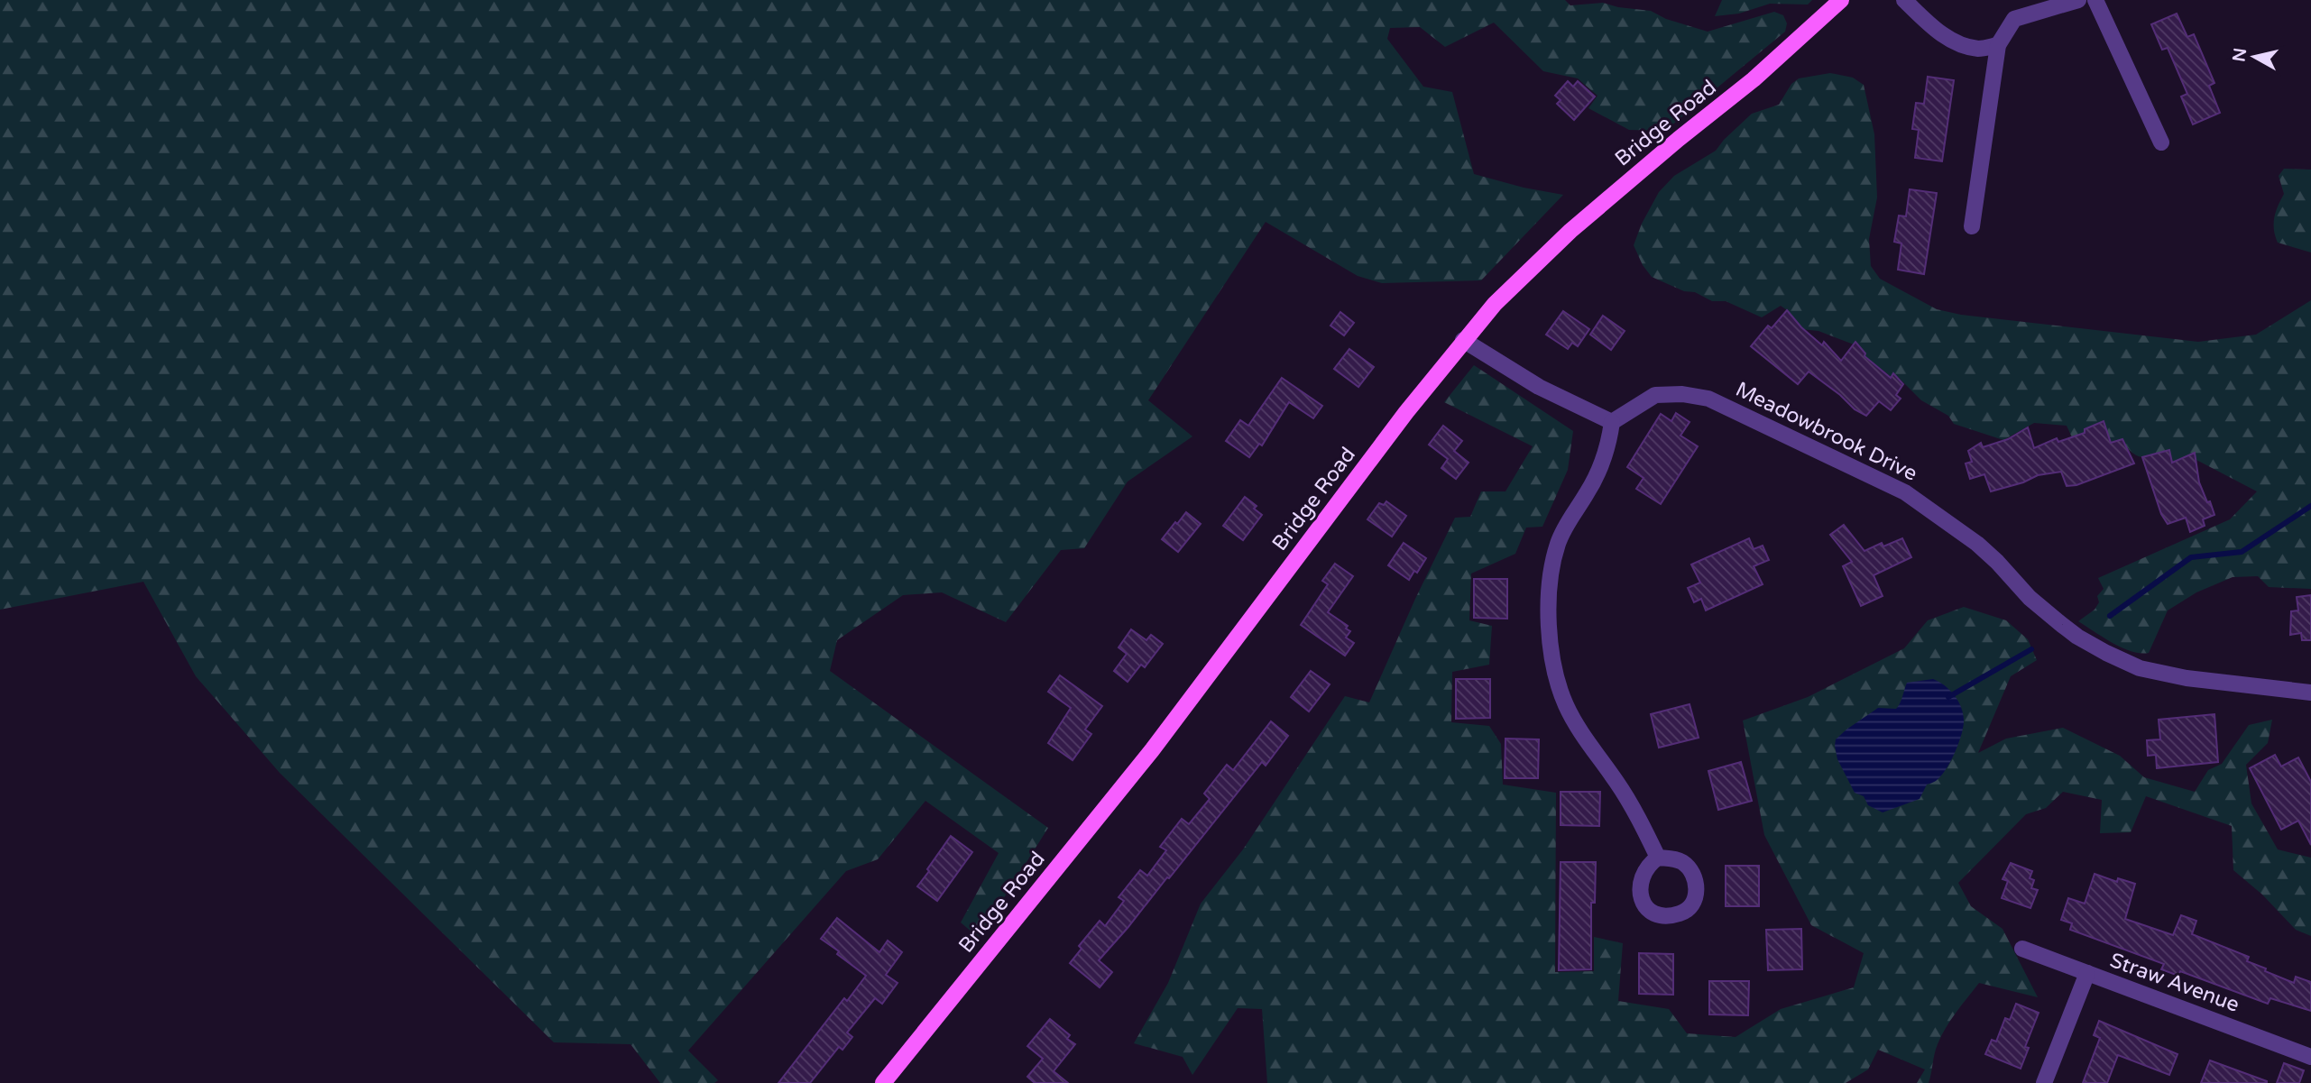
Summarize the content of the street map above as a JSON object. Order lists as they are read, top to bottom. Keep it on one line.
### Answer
{"streets":{"main road":["Bridge Road"],"street":["Meadowbrook Drive","Straw Avenue"]},"north":"left"}
